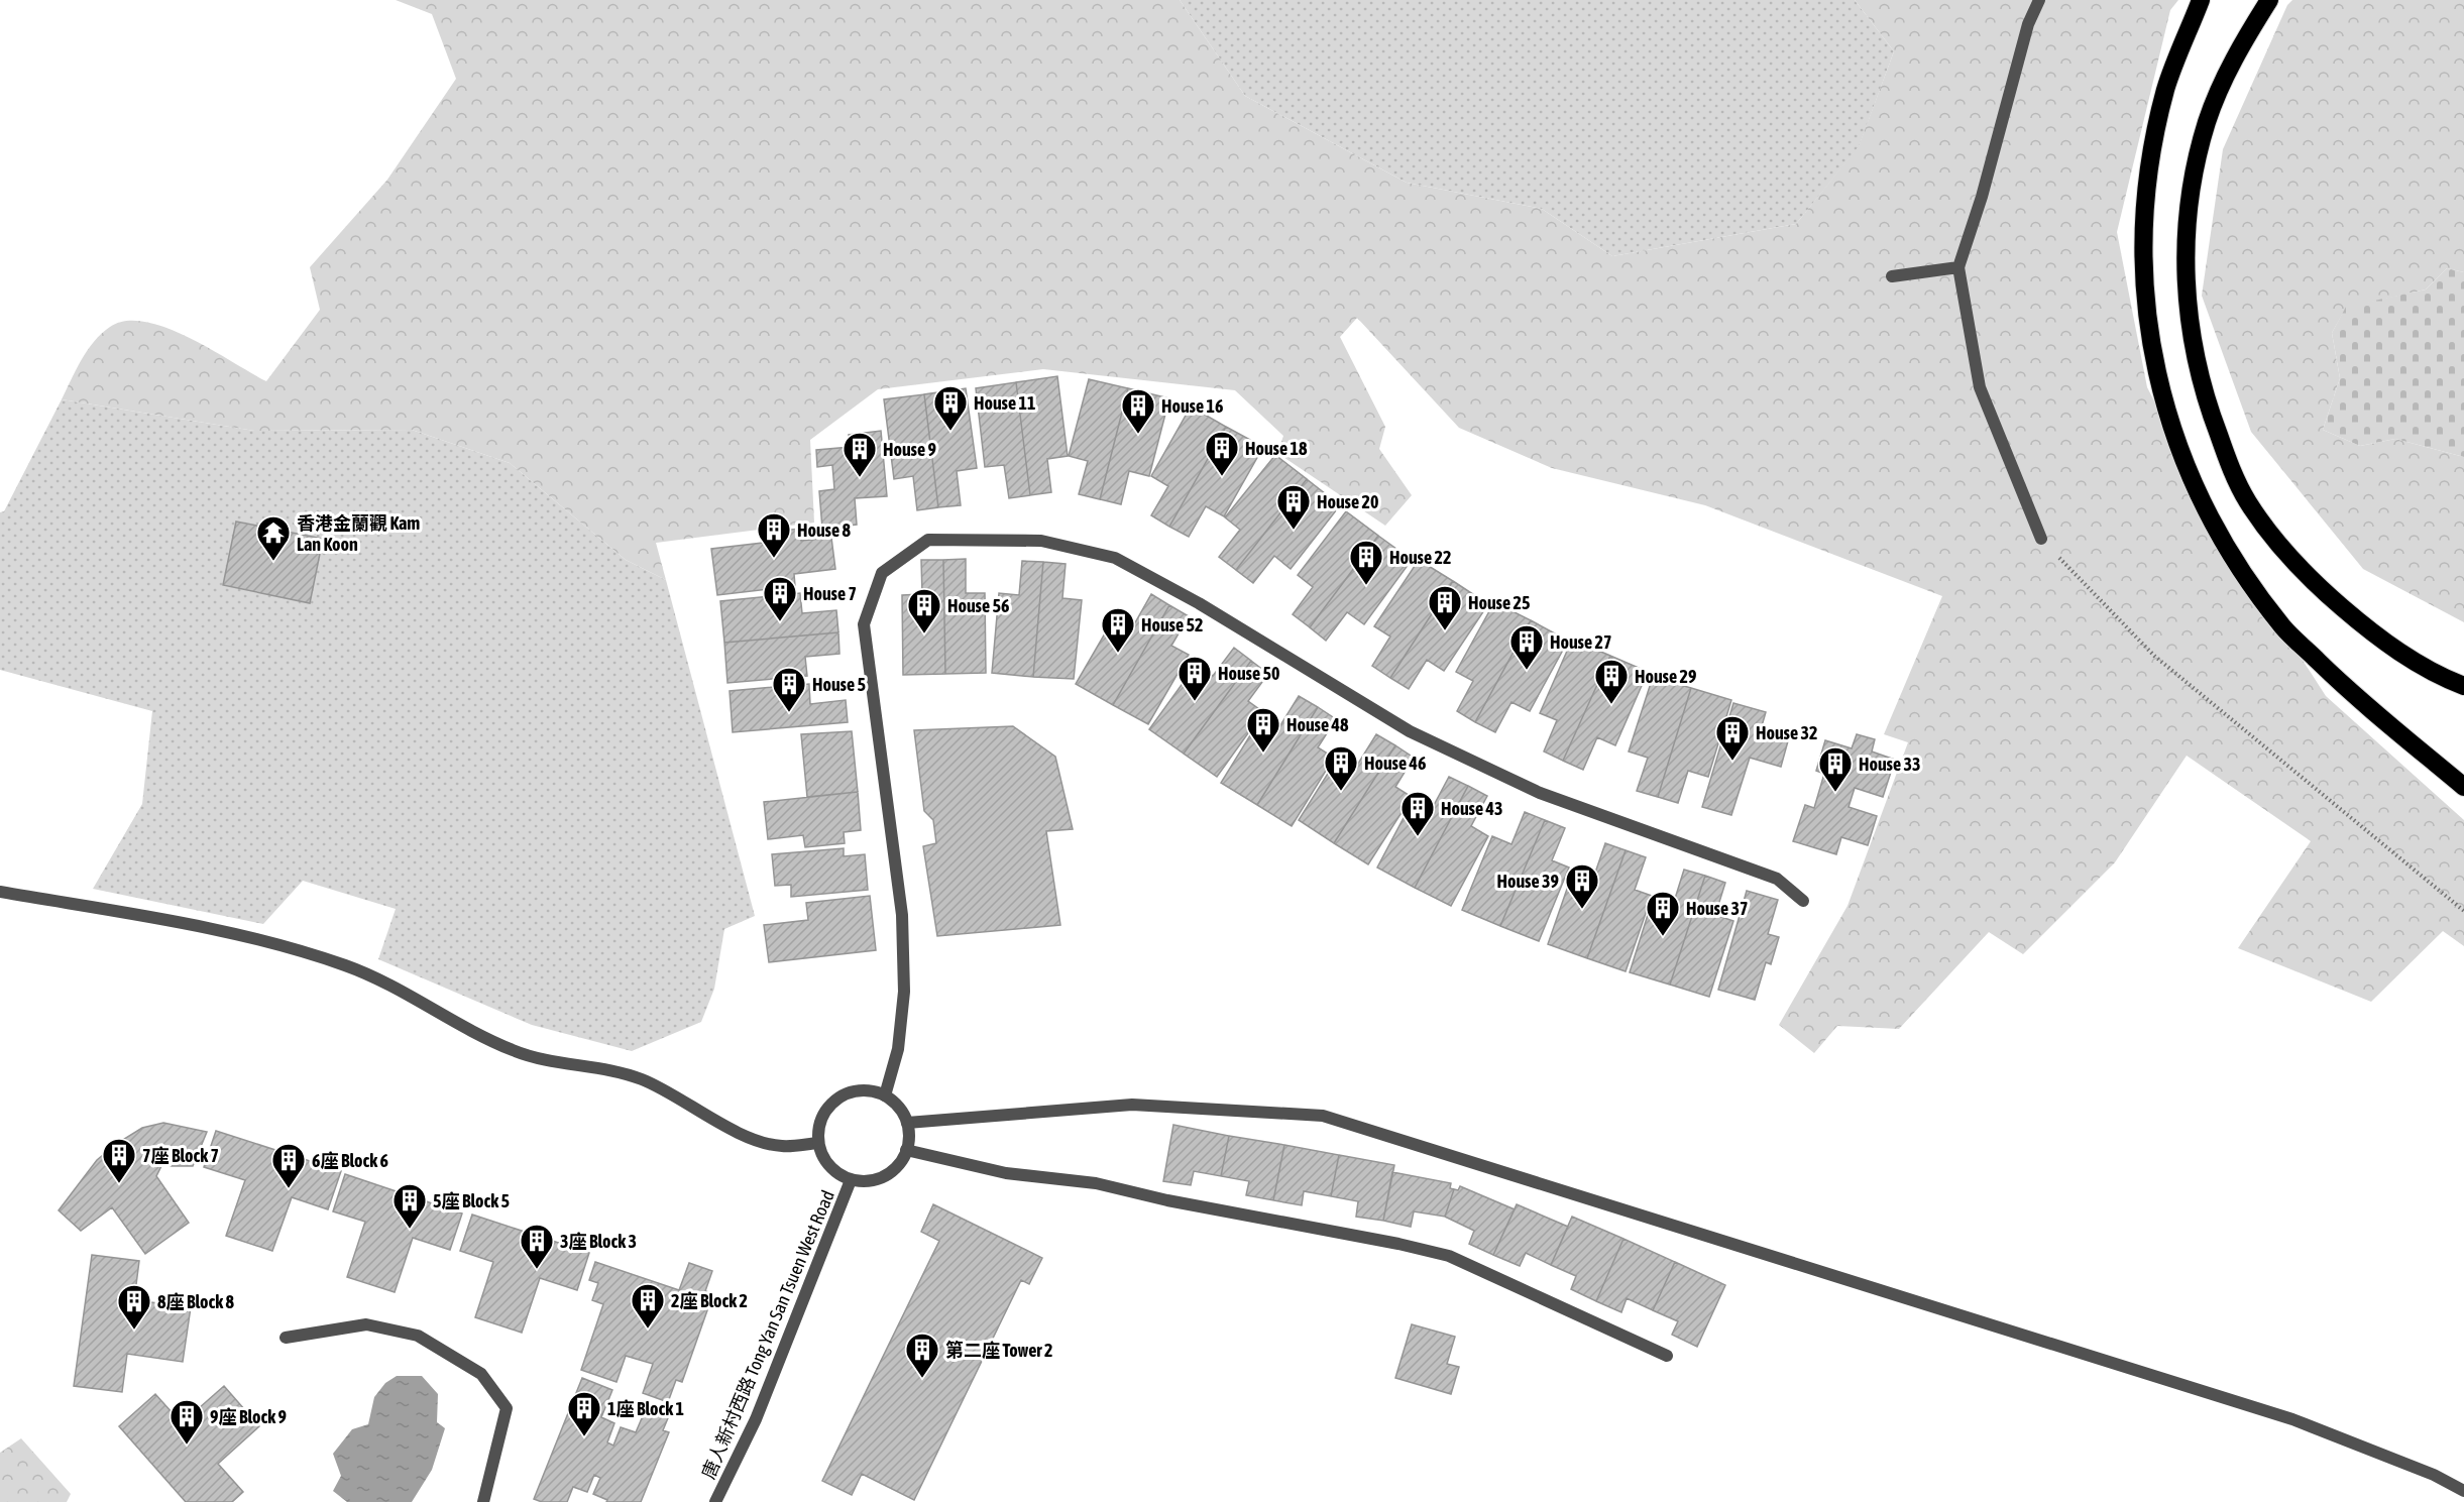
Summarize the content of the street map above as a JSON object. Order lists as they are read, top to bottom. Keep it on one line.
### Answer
{"streets":{"street":["唐人新村西路 Tong Yan San Tsuen West Road"]},"places":{"building":["House 11","House 16","House 18","House 9","House 20","House 8","House 22","House 7","House 25","House 56","House 52","House 27","House 50","House 29","House 5","House 48","House 32","House 46","House 33","House 43","House 39","House 37","7座 Block 7","6座 Block 6","5座 Block 5","3座 Block 3","2座 Block 2","8座 Block 8","第二座 Tower 2","1座 Block 1","9座 Block 9"],"temple":["香港金蘭觀 Kam Lan Koon"]}}
